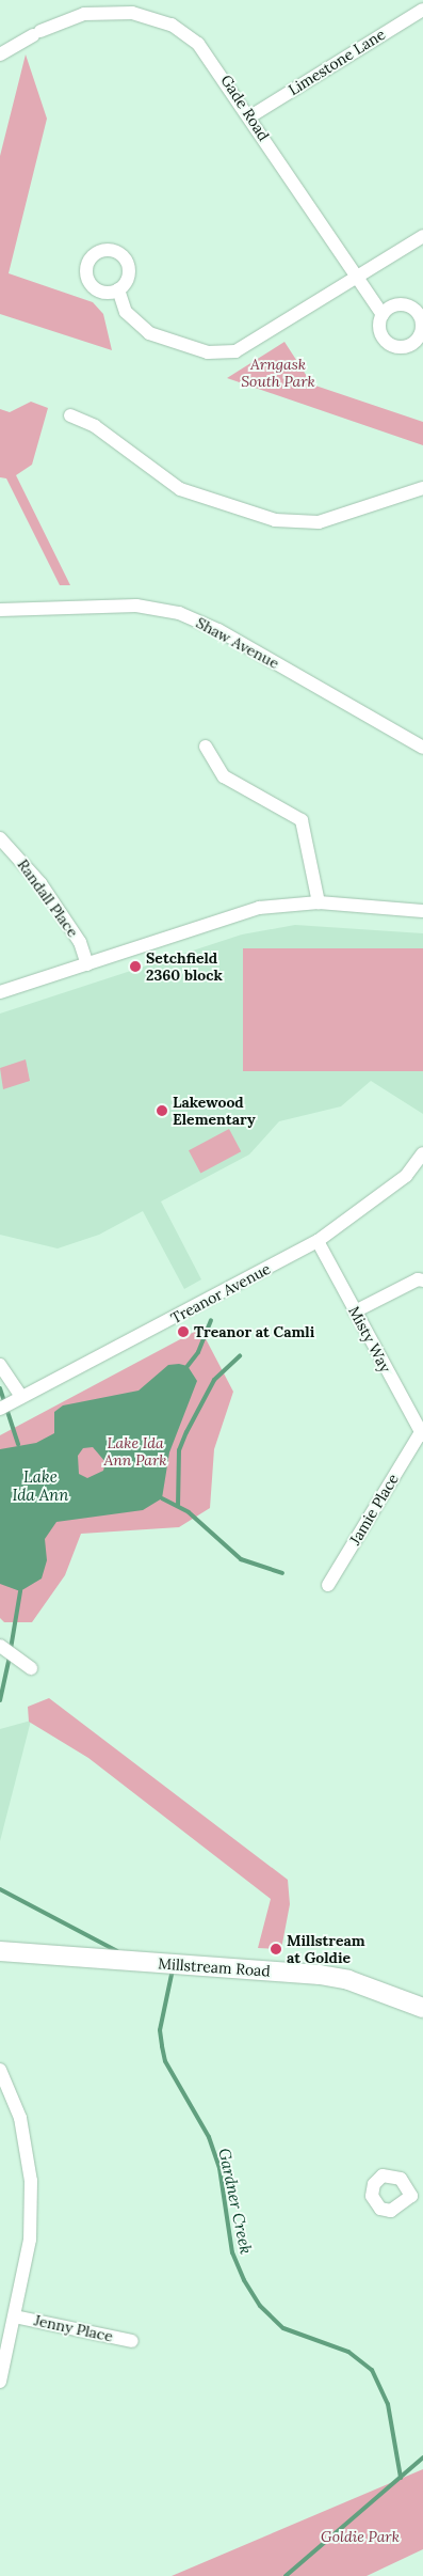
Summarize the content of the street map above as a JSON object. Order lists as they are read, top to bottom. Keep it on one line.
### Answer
{"streets":{"main road":["Millstream Road"],"street":["Limestone Lane","Gade Road","Shaw Avenue","Randall Place","Treanor Avenue","Misty Way","Jamie Place","Jenny Place"]},"crossings":[["Limestone Lane","Gade Road"],["Treanor Avenue","Misty Way"],["Misty Way","Jamie Place"]],"water":["Lake Ida Ann","Gardner Creek"],"parks":["Arngask South Park","Lake Ida Ann Park","Goldie Park"],"places":["Setchfield 2360 block","Lakewood Elementary","Treanor at Camli","Millstream at Goldie"]}
